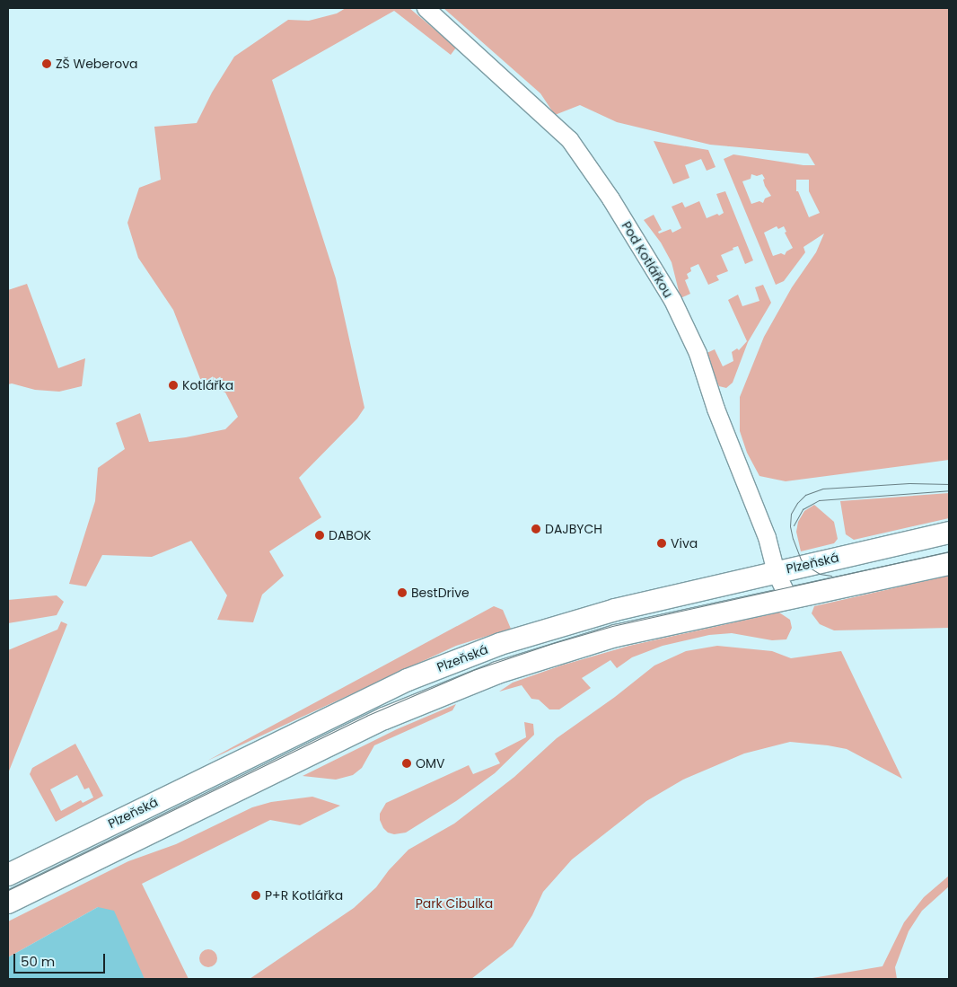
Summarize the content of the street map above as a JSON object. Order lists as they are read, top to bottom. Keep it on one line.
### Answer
{"streets":{"main road":["Plzeňská"],"street":["Pod Kotlářkou"]},"crossings":[["Pod Kotlářkou","Plzeňská"]],"parks":["Park Cibulka"],"places":["ZŠ Weberova","Kotlářka","DAJBYCH","DABOK","Viva","BestDrive","OMV","P+R Kotlářka"],"scale_bar":"50 m"}
